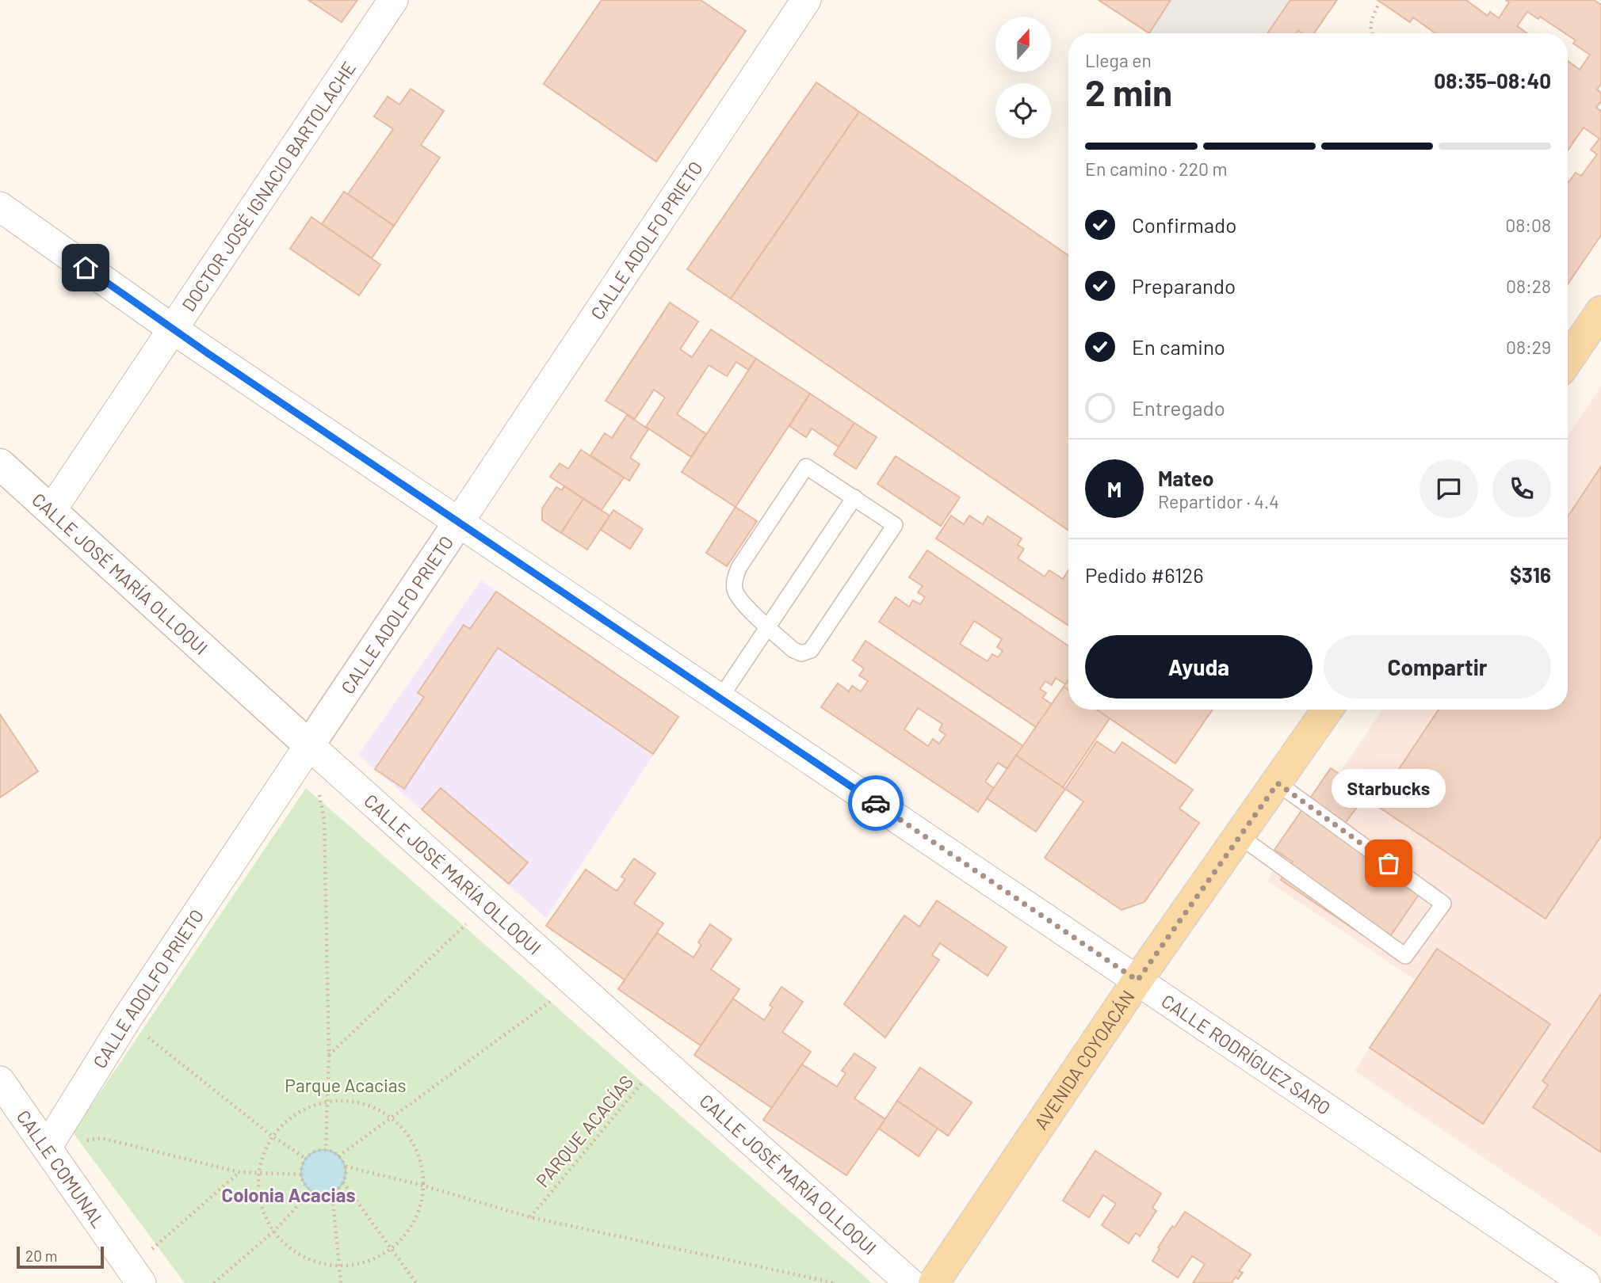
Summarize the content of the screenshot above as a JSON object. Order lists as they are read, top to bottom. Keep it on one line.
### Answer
{"streets":{"main road":["AVENIDA COYOACÁN"],"street":["DOCTOR JOSÉ IGNACIO BARTOLACHE","CALLE ADOLFO PRIETO","CALLE JOSÉ MARÍA OLLOQUI","CALLE RODRÍGUEZ SARO","CALLE COMUNAL"],"path":["PARQUE ACACÍAS"]},"crossings":[["DOCTOR JOSÉ IGNACIO BARTOLACHE","CALLE JOSÉ MARÍA OLLOQUI"],["DOCTOR JOSÉ IGNACIO BARTOLACHE","CALLE RODRÍGUEZ SARO"],["CALLE ADOLFO PRIETO","CALLE JOSÉ MARÍA OLLOQUI"],["CALLE ADOLFO PRIETO","CALLE RODRÍGUEZ SARO"],["CALLE ADOLFO PRIETO","CALLE COMUNAL"],["CALLE RODRÍGUEZ SARO","AVENIDA COYOACÁN"]],"districts":["Colonia Acacias"],"parks":["Parque Acacias"],"places":["Starbucks"],"scale_bar":"20 m","north":"top","page":{"heading":["2 min","Llega en","08:35–08:40"],"panel":["Mateo","Repartidor · 4.4","Pedido #6126","$316"],"bar":"En camino · 220 m","list":[["Confirmado","08:08"],["Preparando","08:28"],["En camino","08:29"],"Entregado"],"round":"M","buttons":["Ayuda","Compartir"],"bubble":"Starbucks","scale":"20 m"}}
